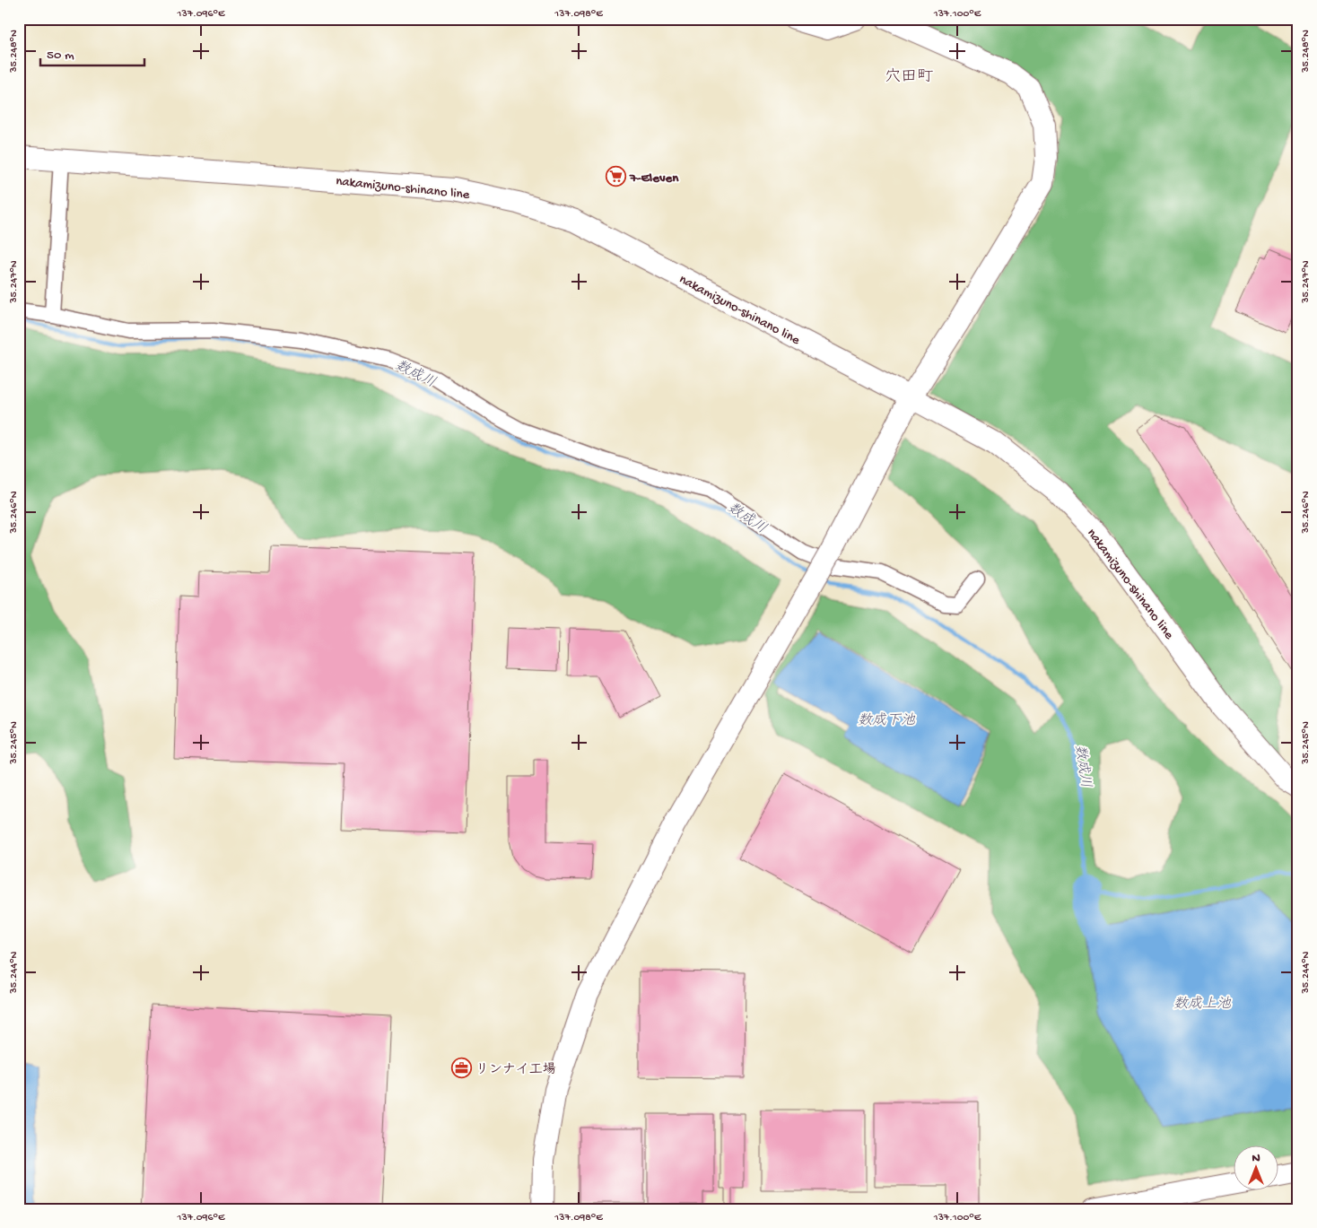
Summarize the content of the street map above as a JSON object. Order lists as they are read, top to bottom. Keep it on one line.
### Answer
{"streets":{"street":["nakamizuno-shinano line"]},"districts":["穴田町"],"water":["数成川","数成下池","数成上池"],"places":{"supermarket":["7-Eleven"],"office":["リンナイ工場"]},"scale_bar":"50 m","north":"top","coordinates":["137.096°E","137.098°E","137.100°E","35.248°N","35.247°N","35.246°N","35.245°N","35.244°N"]}
